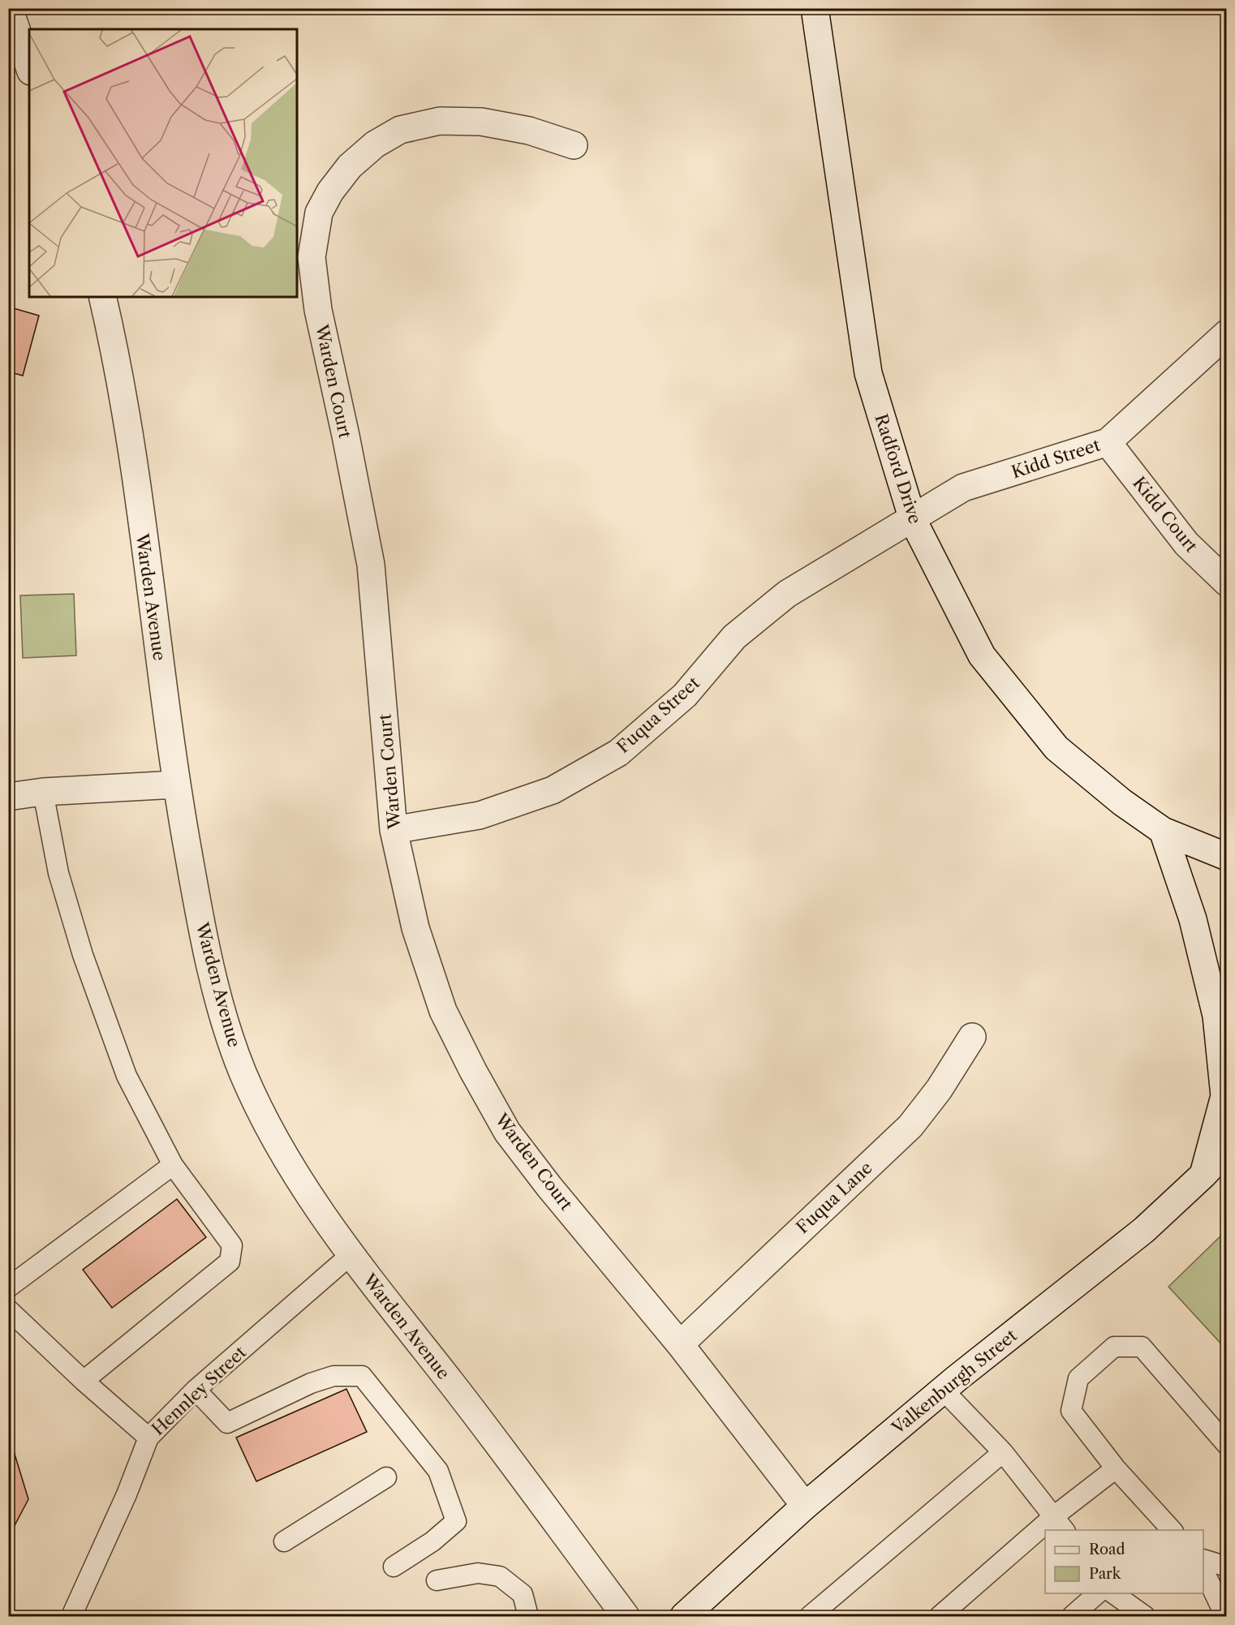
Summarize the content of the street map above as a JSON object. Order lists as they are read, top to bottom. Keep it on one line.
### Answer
{"streets":{"street":["Warden Court","Kidd Street","Radford Drive","Kidd Court","Warden Avenue","Fuqua Street","Fuqua Lane","Valkenburgh Street"],"lane":["Hennley Street"]},"crossings":[["Warden Court","Fuqua Street"],["Warden Court","Fuqua Lane"],["Warden Court","Valkenburgh Street"],["Kidd Street","Radford Drive"],["Kidd Street","Kidd Court"],["Kidd Street","Fuqua Street"],["Radford Drive","Fuqua Street"],["Warden Avenue","Hennley Street"]],"legend":["Road","Park"]}
